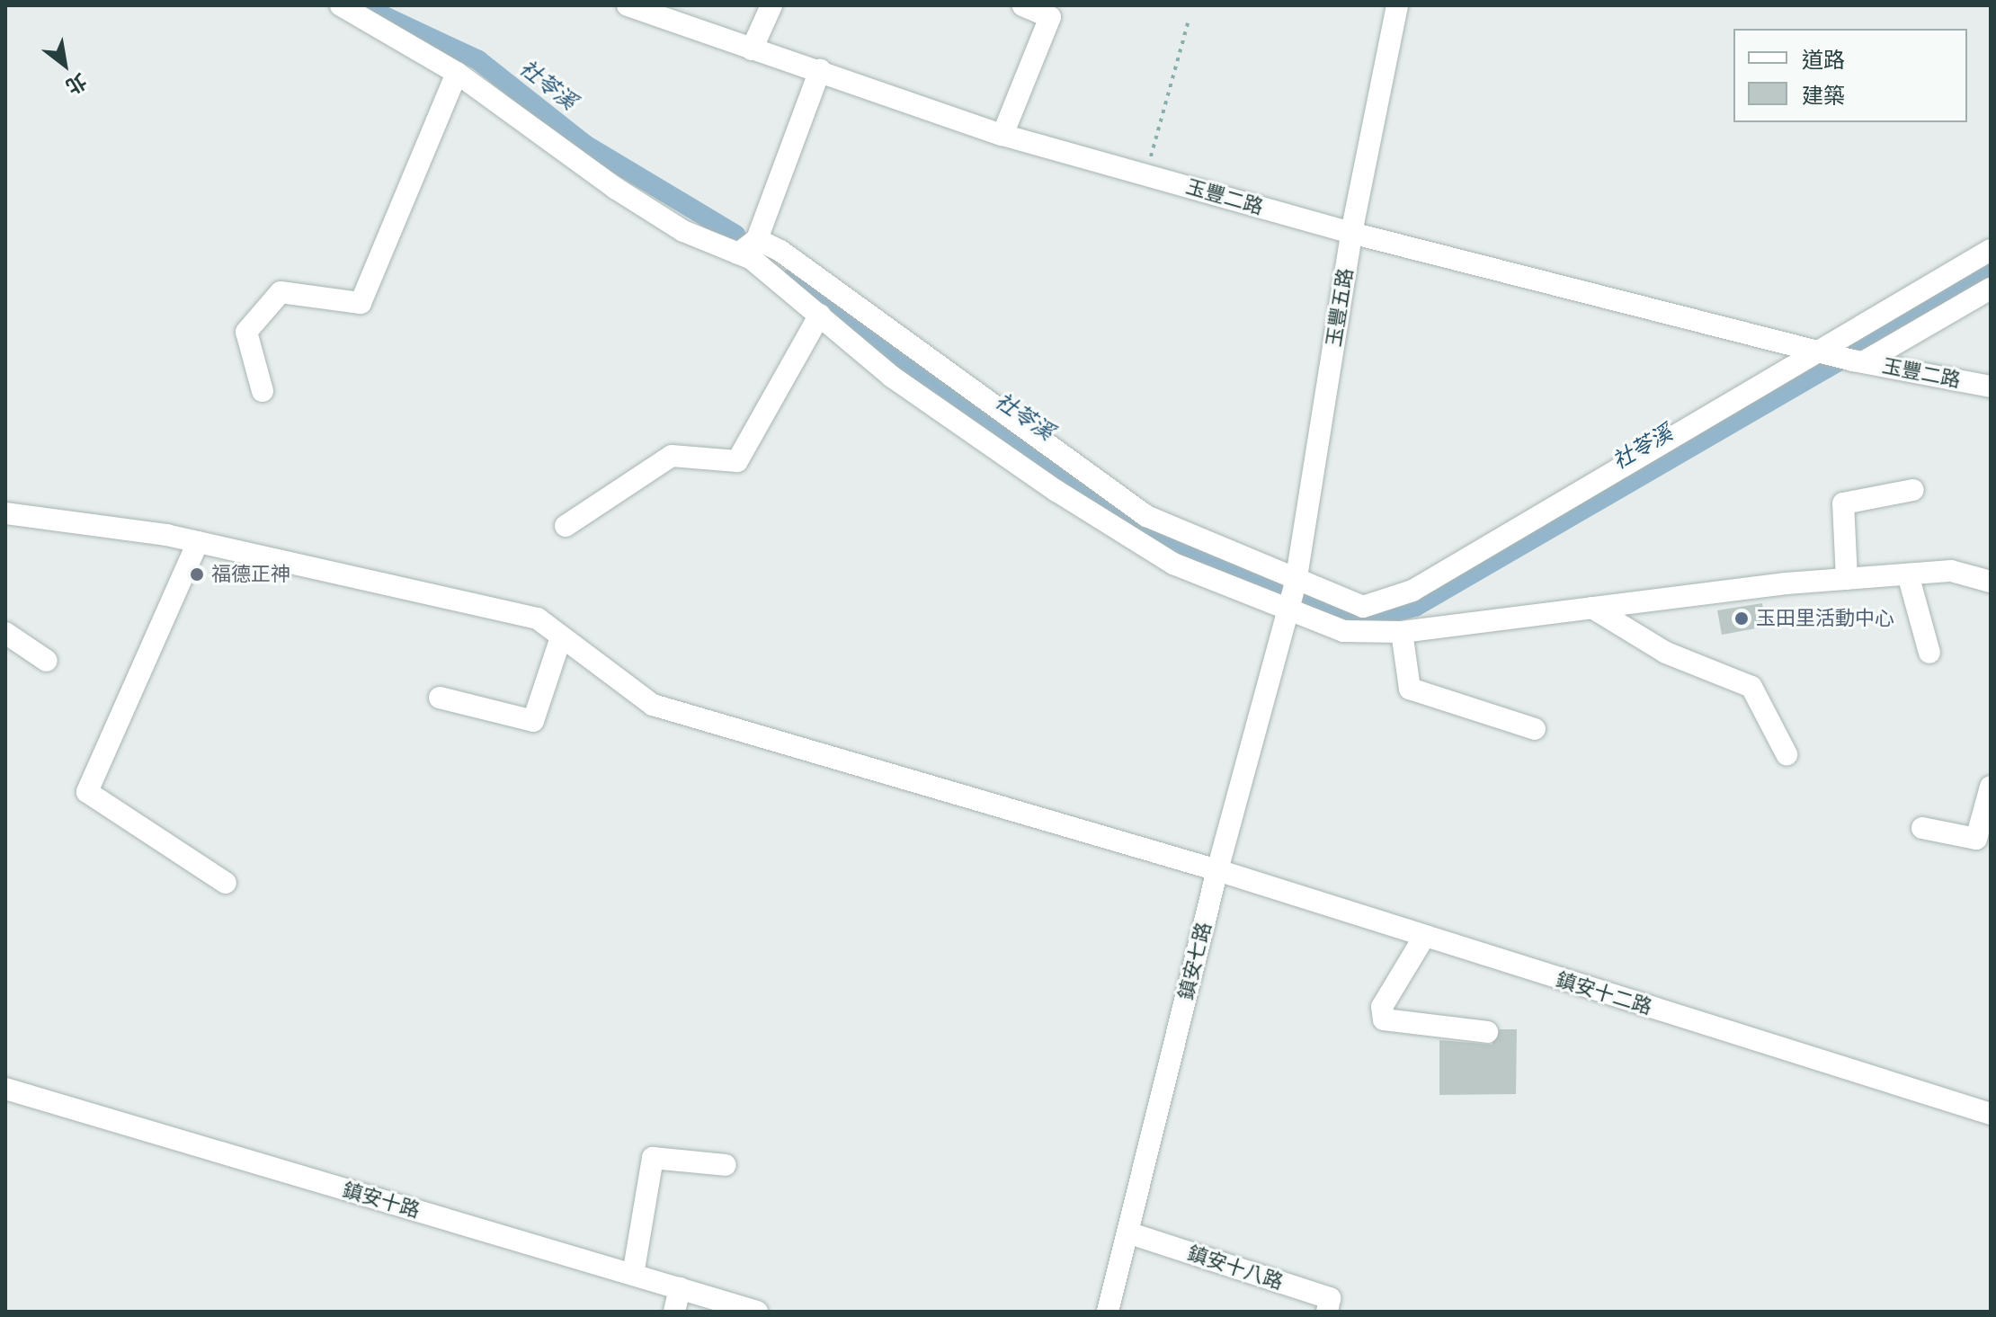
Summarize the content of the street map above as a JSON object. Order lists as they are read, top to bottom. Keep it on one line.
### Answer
{"streets":{"street":["玉豐二路","玉豐五路","鎮安七路","鎮安十二路","鎮安十路","鎮安十八路"]},"crossings":[["玉豐二路","玉豐五路"],["玉豐五路","鎮安七路"],["鎮安七路","鎮安十二路"],["鎮安七路","鎮安十八路"]],"water":["社苓溪"],"places":["福德正神","玉田里活動中心"],"legend":["道路","建築"],"north":"bottom right"}
